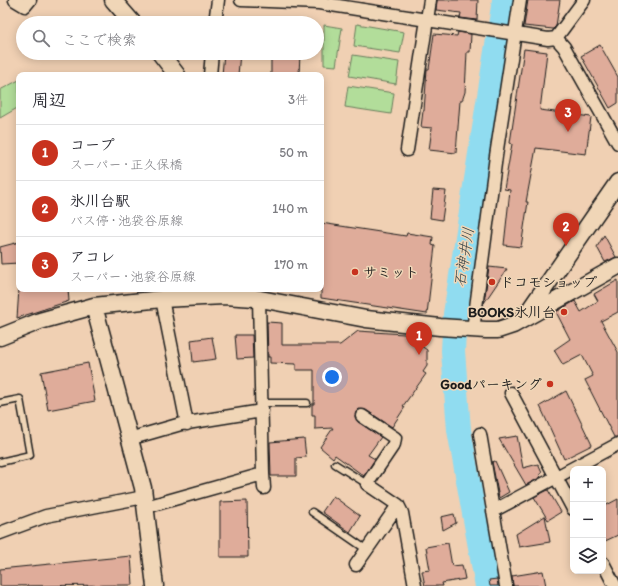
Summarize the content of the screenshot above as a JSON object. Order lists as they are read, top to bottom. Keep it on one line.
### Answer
{"water":["石神井川"],"places":["サミット","ドコモショップ","BOOKS氷川台","Goodパーキング"],"page":{"search":"ここで検索","heading":["周辺","3件"],"pins":["3","2","1"],"list":[{"mark":"1","name":"コープ","note":"スーパー · 正久保橋","value":"50 m"},{"mark":"2","name":"氷川台駅","note":"バス停 · 池袋谷原線","value":"140 m"},{"mark":"3","name":"アコレ","note":"スーパー · 池袋谷原線","value":"170 m"}],"map_buttons":["+","−"]}}
